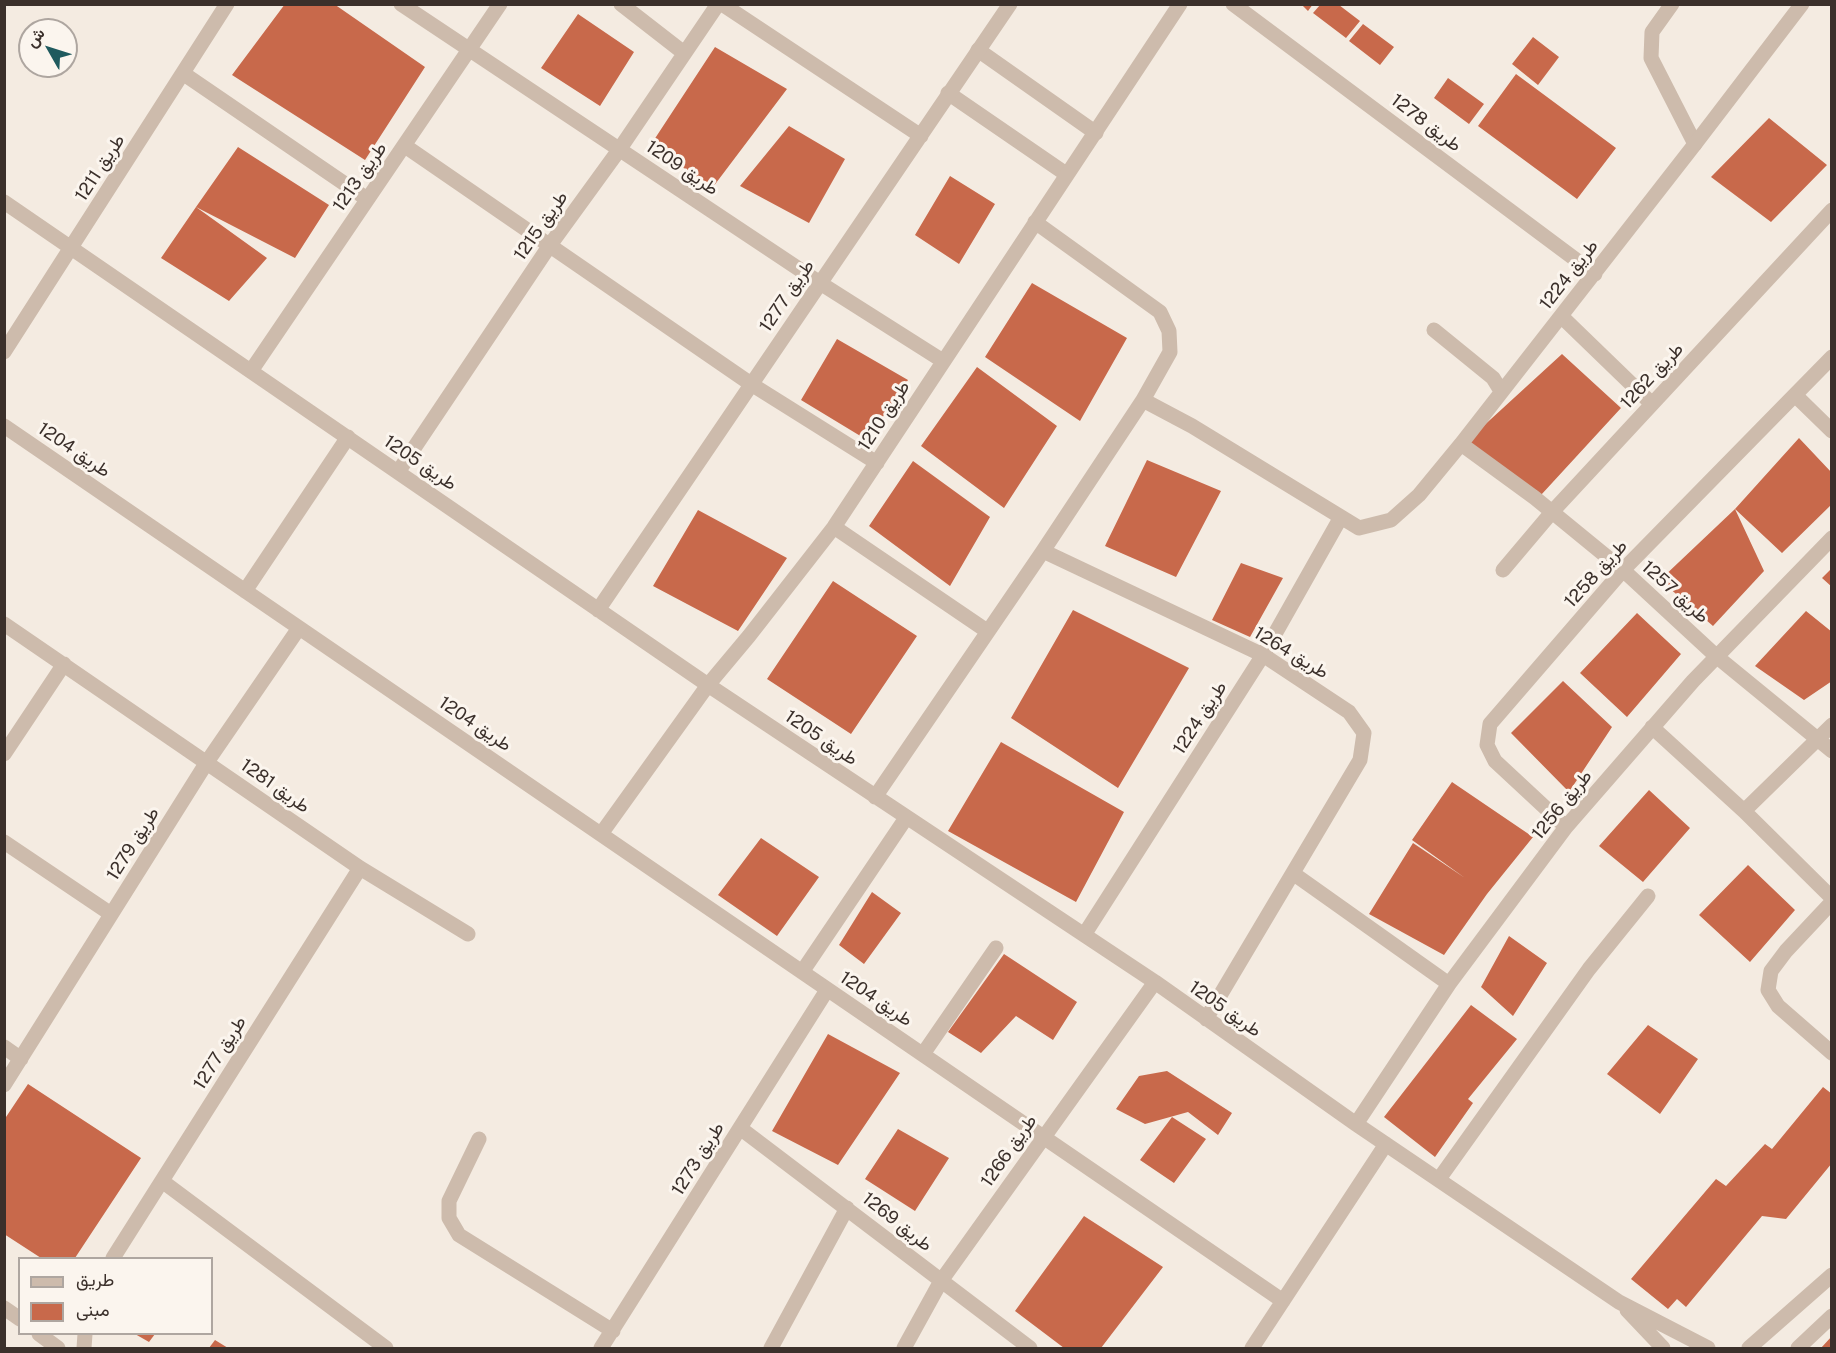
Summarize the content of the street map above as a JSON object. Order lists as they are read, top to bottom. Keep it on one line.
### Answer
{"streets":{"street":["طريق 1278","طريق 1211","طريق 1209","طريق 1213","طريق 1215","طريق 1224","طريق 1277","طريق 1262","طريق 1210","طريق 1204","طريق 1205","طريق 1258","طريق 1257","طريق 1264","طريق 1281","طريق 1256","طريق 1279","طريق 1266","طريق 1273","طريق 1269"]},"crossings":[["طريق 1278","طريق 1224"],["طريق 1211","طريق 1205"],["طريق 1209","طريق 1213"],["طريق 1209","طريق 1215"],["طريق 1209","طريق 1277"],["طريق 1209","طريق 1210"],["طريق 1213","طريق 1205"],["طريق 1215","طريق 1205"],["طريق 1224","طريق 1205"],["طريق 1224","طريق 1257"],["طريق 1224","طريق 1264"],["طريق 1277","طريق 1205"],["طريق 1277","طريق 1281"],["طريق 1262","طريق 1257"],["طريق 1210","طريق 1204"],["طريق 1210","طريق 1205"],["طريق 1204","طريق 1279"],["طريق 1204","طريق 1266"],["طريق 1204","طريق 1273"],["طريق 1205","طريق 1264"],["طريق 1205","طريق 1256"],["طريق 1205","طريق 1266"],["طريق 1258","طريق 1257"],["طريق 1258","طريق 1256"],["طريق 1257","طريق 1256"],["طريق 1281","طريق 1279"],["طريق 1266","طريق 1269"],["طريق 1273","طريق 1269"]],"legend":["طريق","مبنى"],"north":"top left"}
